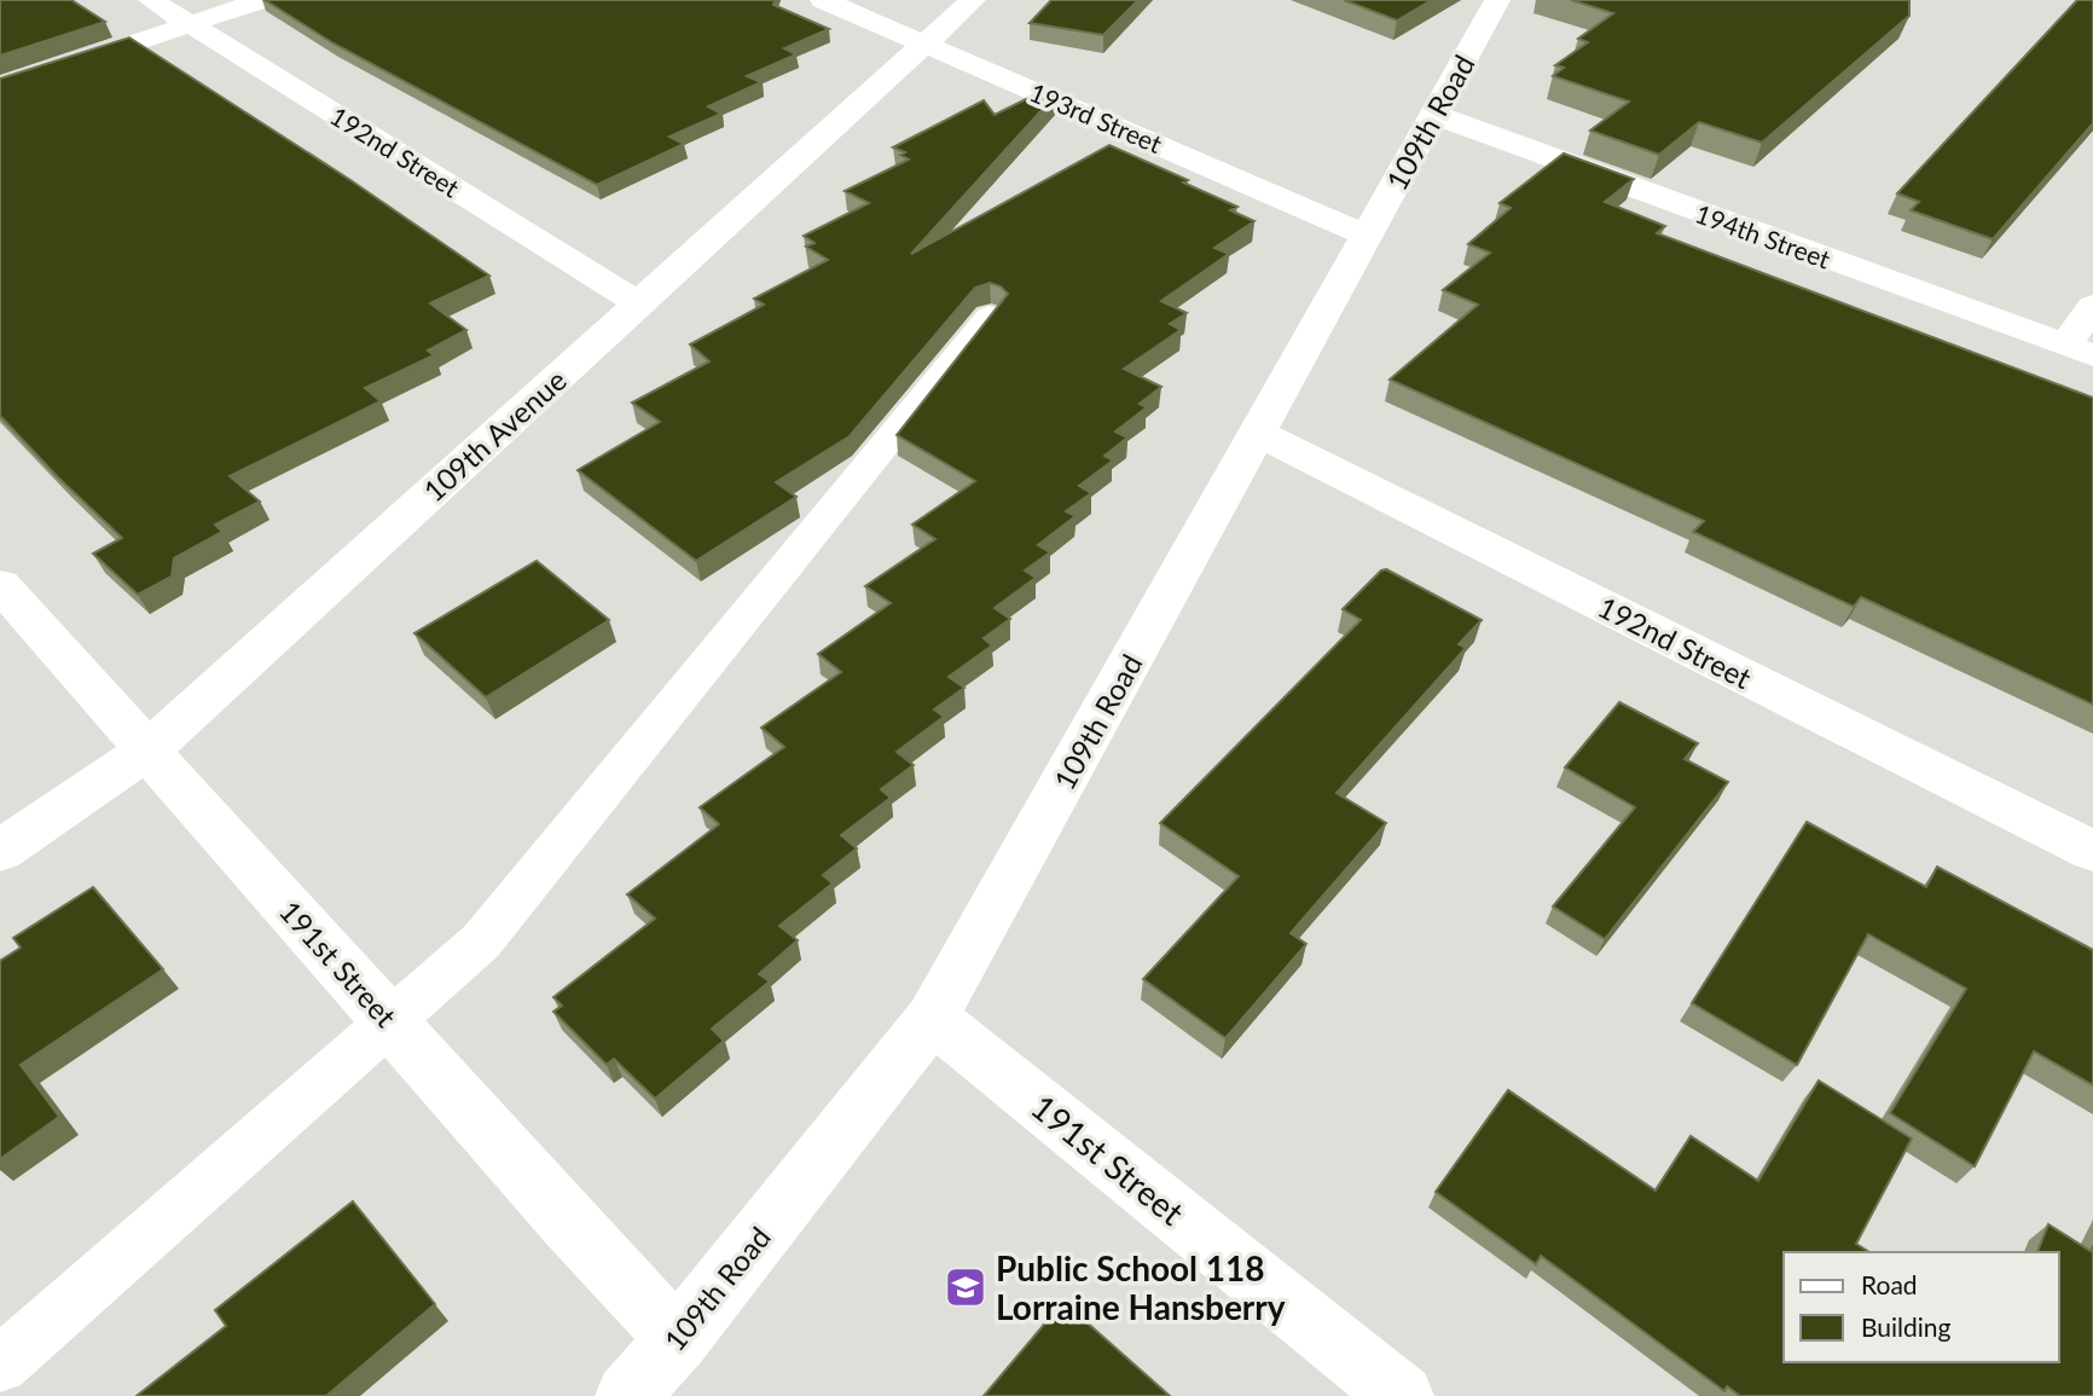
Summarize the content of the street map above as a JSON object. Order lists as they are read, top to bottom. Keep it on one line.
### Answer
{"streets":{"street":["193rd Street","109th Road","192nd Street","194th Street","109th Avenue","191st Street"]},"crossings":[["193rd Street","109th Road"],["193rd Street","109th Avenue"],["109th Road","192nd Street"],["109th Road","194th Street"],["109th Road","191st Street"],["192nd Street","109th Avenue"],["109th Avenue","191st Street"]],"places":{"school or university":["Public School 118 Lorraine Hansberry"]},"legend":["Road","Building"]}
